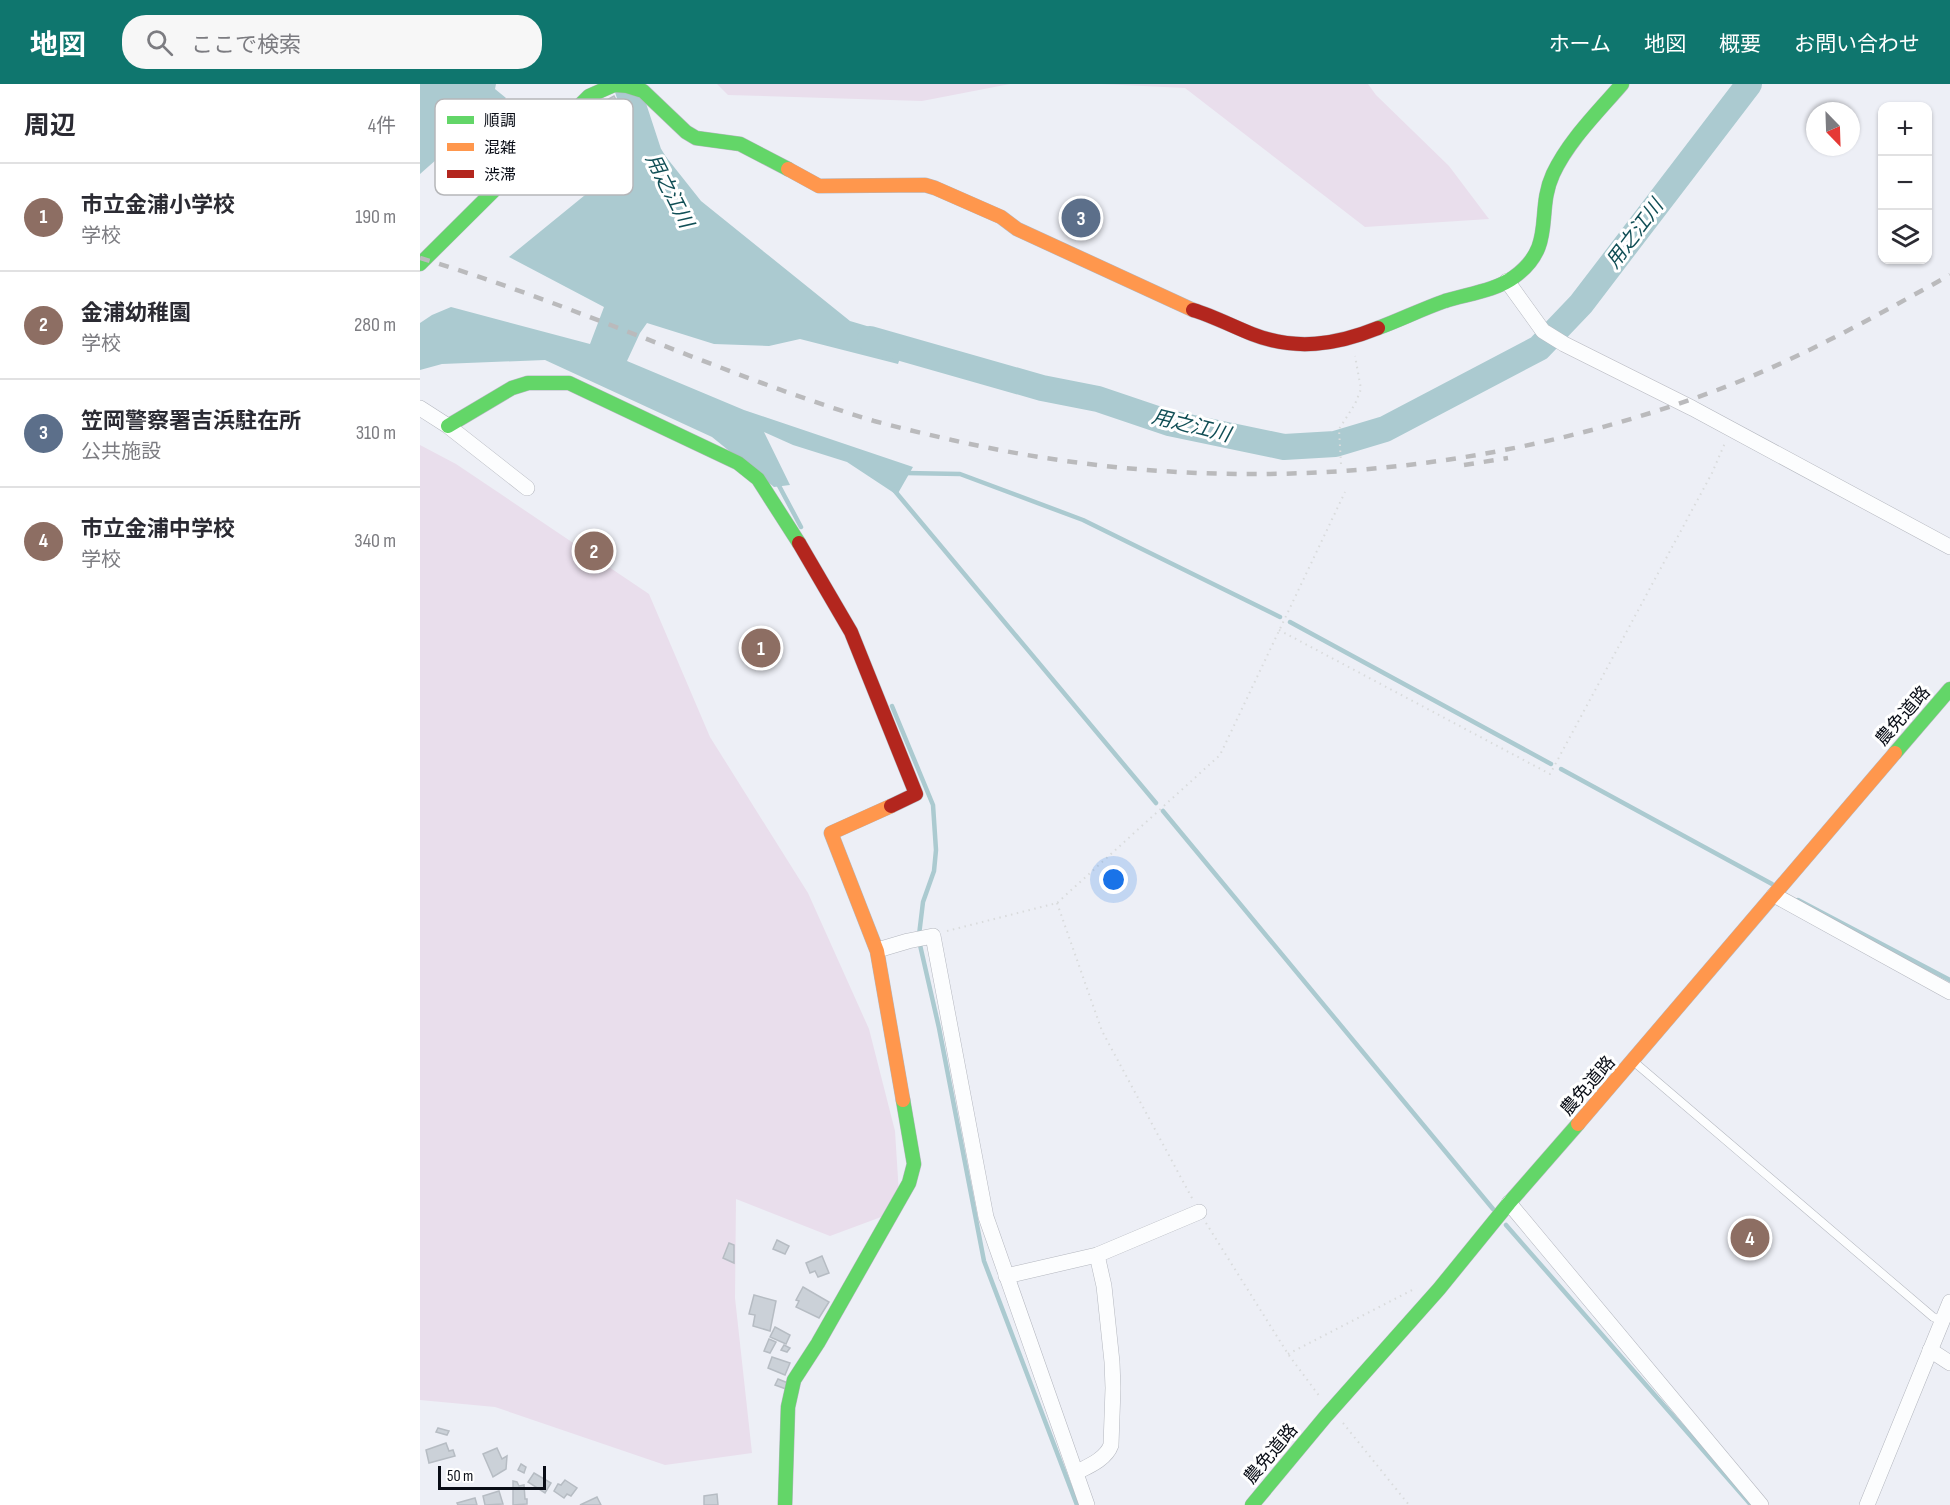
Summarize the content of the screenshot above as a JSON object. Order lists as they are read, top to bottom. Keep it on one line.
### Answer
{"streets":{"street":["農免道路"]},"water":["用之江川"],"legend":["順調","混雑","渋滞"],"scale_bar":"50 m","north":"bottom right","page":{"header":"地図","search":"ここで検索","nav":["ホーム","地図","概要","お問い合わせ"],"heading":["周辺","4件"],"map_buttons":["+","−"],"list":[{"mark":"1","name":"市立金浦小学校","note":"学校","value":"190 m"},{"mark":"2","name":"金浦幼稚園","note":"学校","value":"280 m"},{"mark":"3","name":"笠岡警察署吉浜駐在所","note":"公共施設","value":"310 m"},{"mark":"4","name":"市立金浦中学校","note":"学校","value":"340 m"}],"pins":["3","2","1","4"],"scale":"50 m"}}
